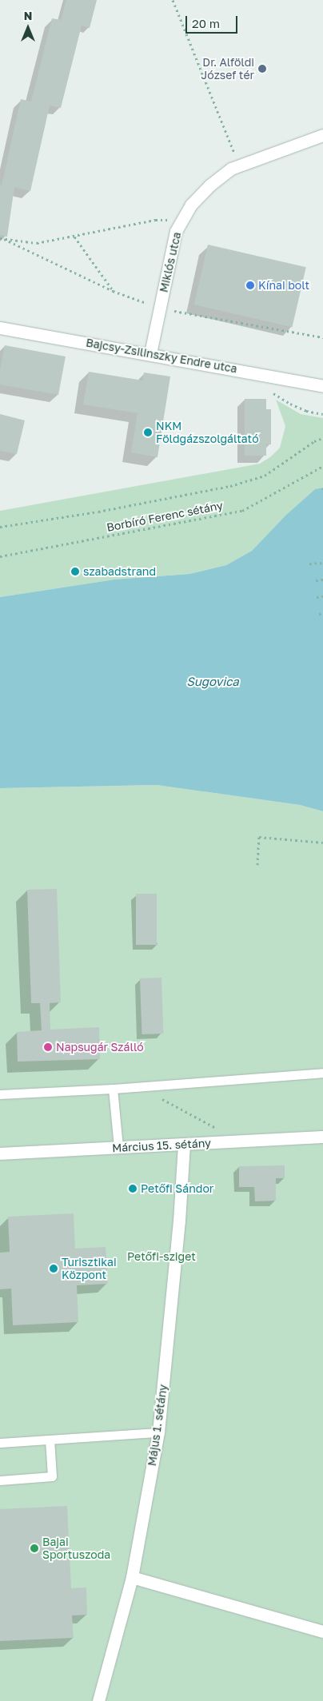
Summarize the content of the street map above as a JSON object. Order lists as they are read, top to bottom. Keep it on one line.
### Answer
{"streets":{"street":["Miklós utca","Bajcsy-Zsilinszky Endre utca","Március 15. sétány","Május 1. sétány"],"path":["Borbíró Ferenc sétány"]},"crossings":[["Miklós utca","Bajcsy-Zsilinszky Endre utca"],["Március 15. sétány","Május 1. sétány"]],"water":["Sugovica"],"parks":["Petőfi-sziget"],"places":["Dr. Alföldi József tér","Kínai bolt","NKM Földgázszolgáltató","szabadstrand","Napsugár Szálló","Petőfi Sándor","Turisztikai Központ","Bajai Sportuszoda"],"scale_bar":"20 m","north":"top"}
